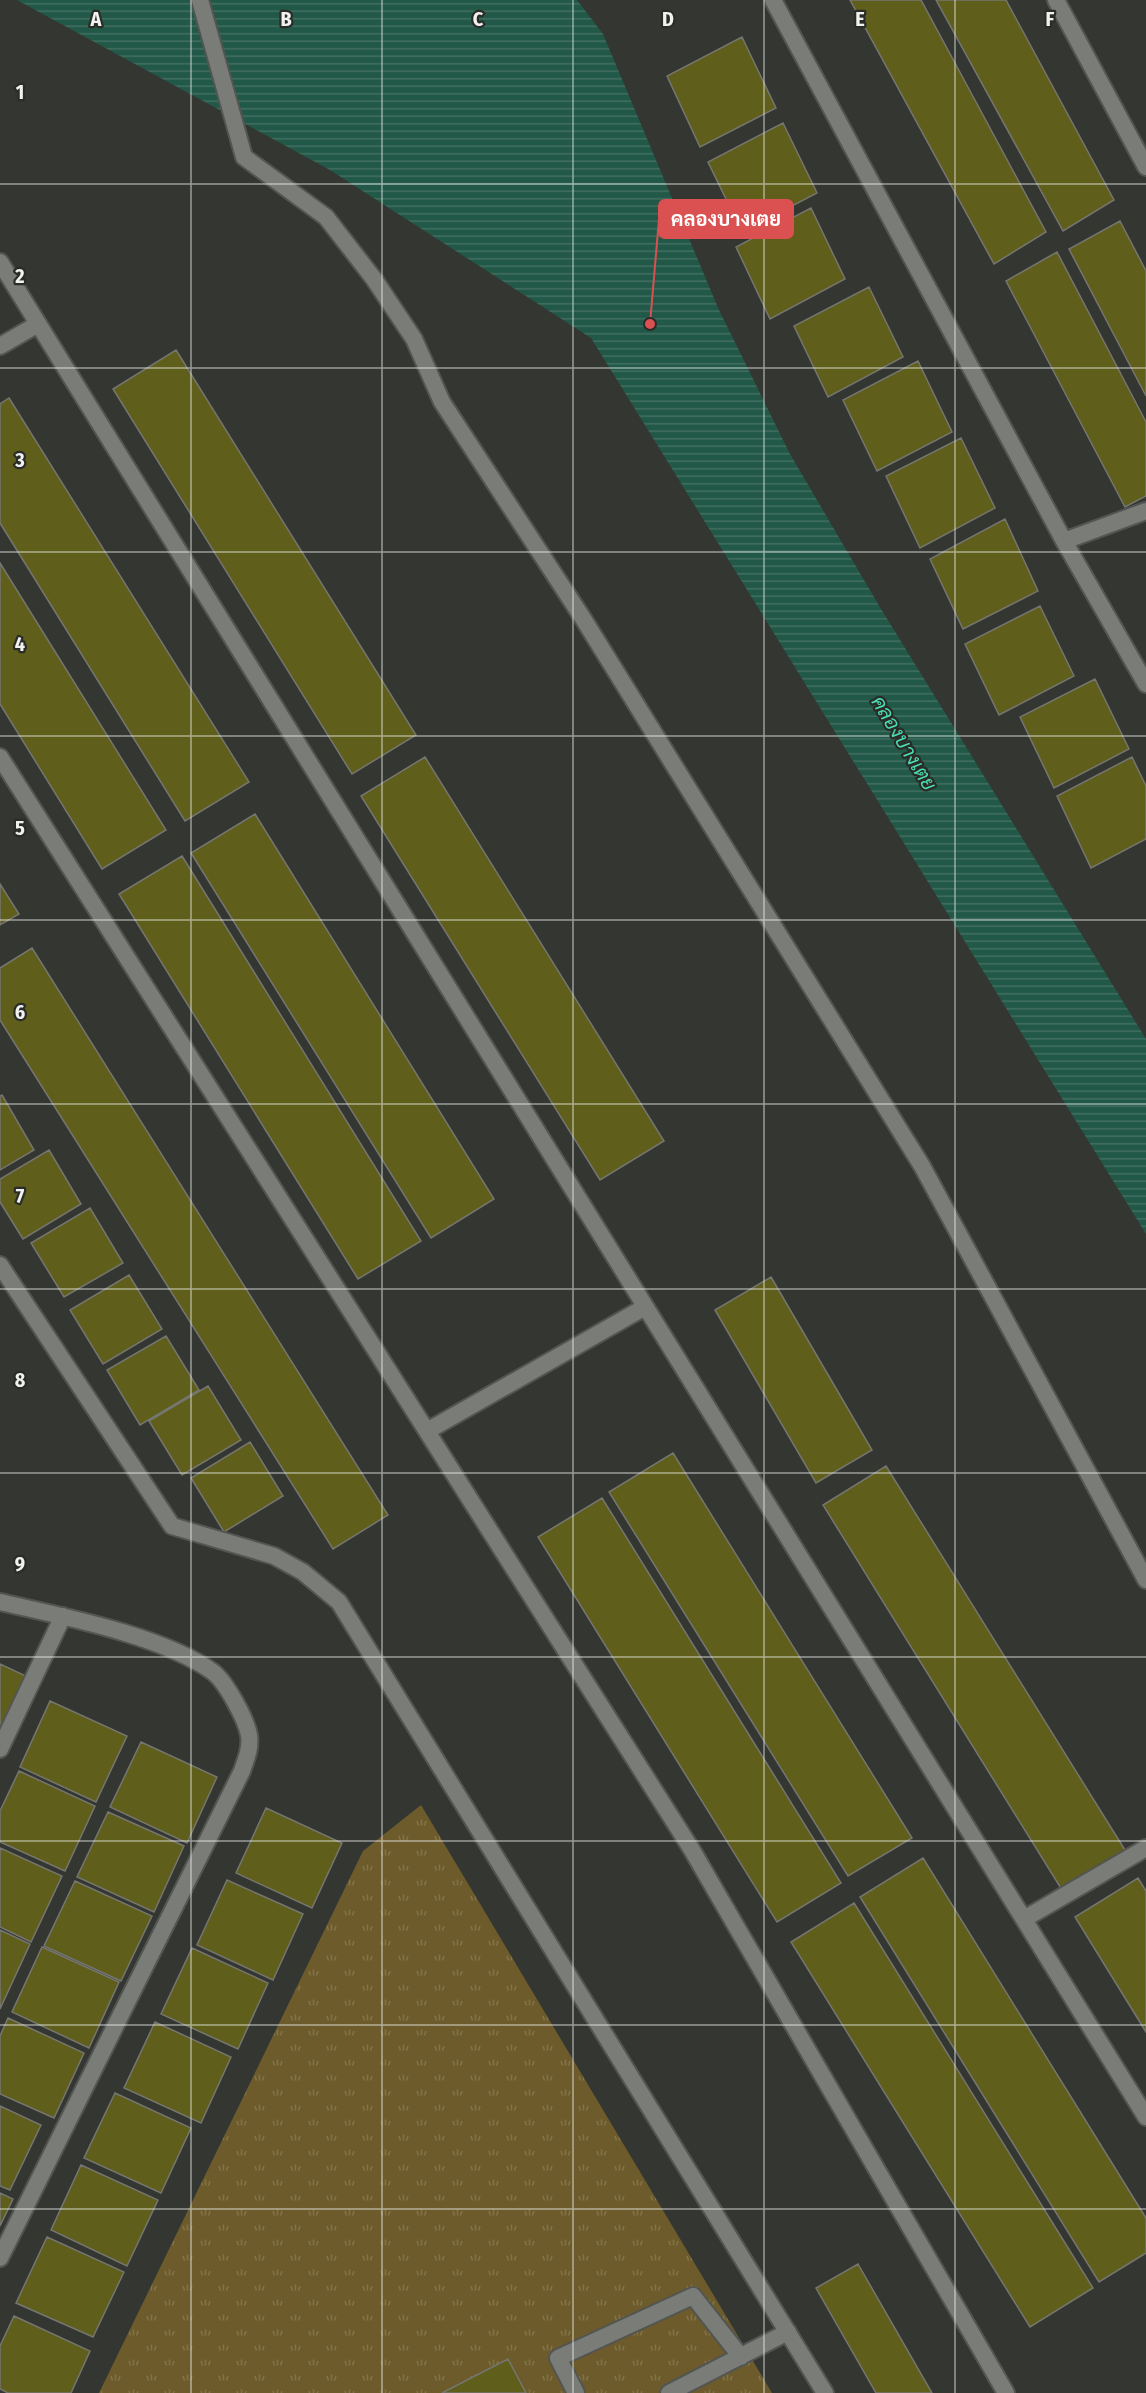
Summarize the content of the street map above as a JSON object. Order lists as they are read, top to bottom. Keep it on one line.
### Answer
{"water":["คลองบางเตย"],"places":["คลองบางเตย"],"grid":{"columns":["A","B","C","D","E","F"],"rows":["1","2","3","4","5","6","7","8","9"]}}
